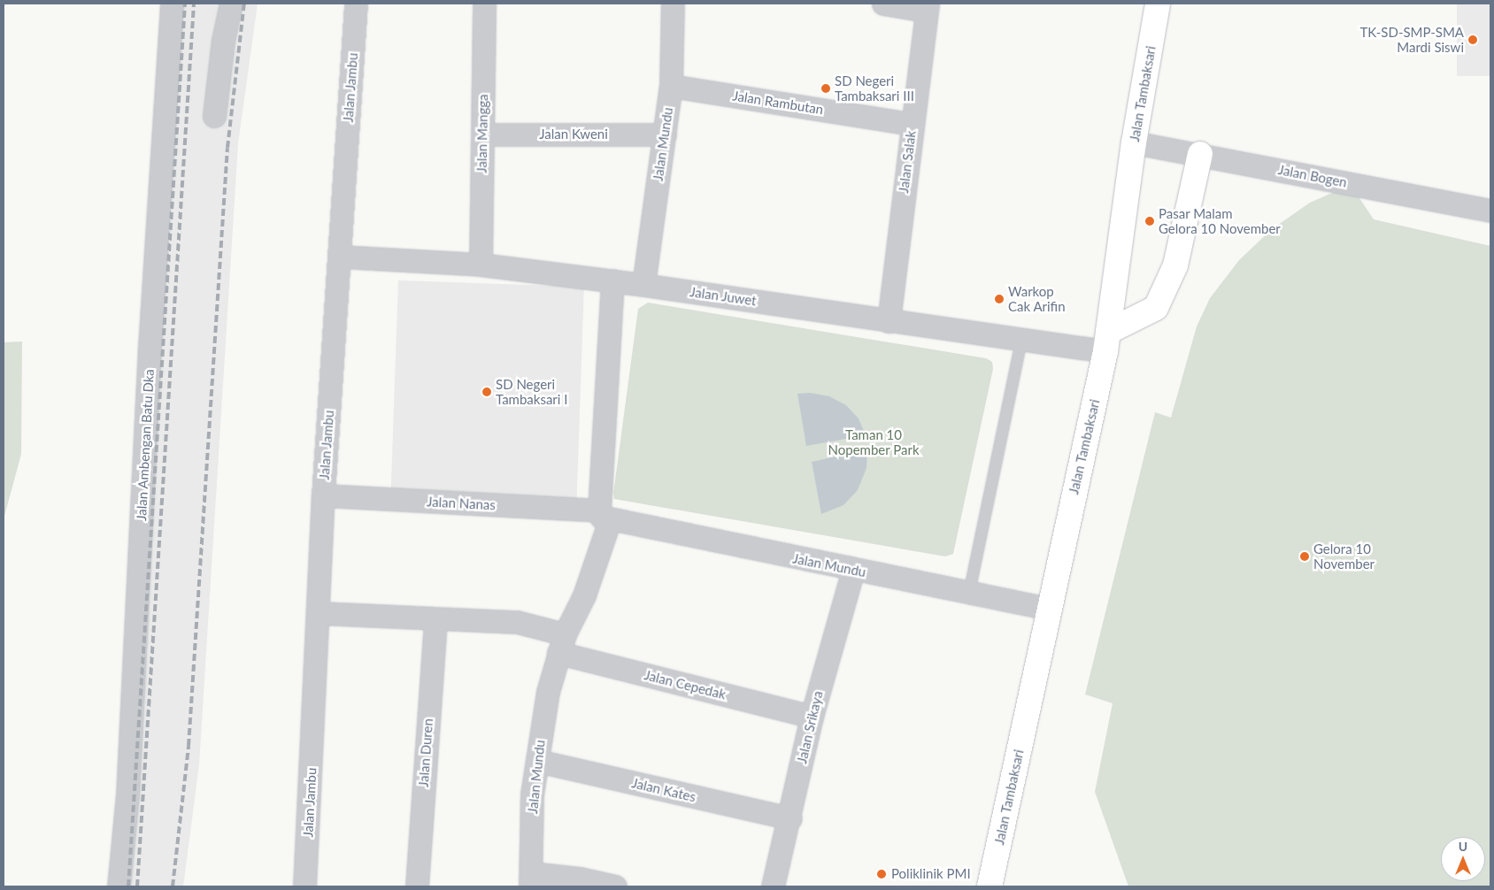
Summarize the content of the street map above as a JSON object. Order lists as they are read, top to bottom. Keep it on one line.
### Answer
{"streets":{"main road":["Jalan Tambaksari"],"street":["Jalan Jambu","Jalan Rambutan","Jalan Mangga","Jalan Kweni","Jalan Mundu","Jalan Salak","Jalan Bogen","Jalan Juwet","Jalan Ambengan Batu Dka","Jalan Nanas","Jalan Cepedak","Jalan Srikaya","Jalan Duren","Jalan Kates"]},"crossings":[["Jalan Jambu","Jalan Juwet"],["Jalan Jambu","Jalan Nanas"],["Jalan Jambu","Jalan Cepedak"],["Jalan Tambaksari","Jalan Mundu"],["Jalan Tambaksari","Jalan Bogen"],["Jalan Tambaksari","Jalan Juwet"],["Jalan Rambutan","Jalan Mundu"],["Jalan Rambutan","Jalan Salak"],["Jalan Mangga","Jalan Kweni"],["Jalan Mangga","Jalan Juwet"],["Jalan Kweni","Jalan Mundu"],["Jalan Mundu","Jalan Juwet"],["Jalan Mundu","Jalan Nanas"],["Jalan Mundu","Jalan Cepedak"],["Jalan Mundu","Jalan Srikaya"],["Jalan Mundu","Jalan Kates"],["Jalan Salak","Jalan Juwet"],["Jalan Cepedak","Jalan Srikaya"],["Jalan Cepedak","Jalan Duren"],["Jalan Srikaya","Jalan Kates"]],"parks":["Taman 10 Nopember Park"],"places":["TK-SD-SMP-SMA Mardi Siswi","SD Negeri Tambaksari III","Pasar Malam Gelora 10 November","Warkop Cak Arifin","SD Negeri Tambaksari I","Gelora 10 November","Poliklinik PMI"],"north":"top"}
